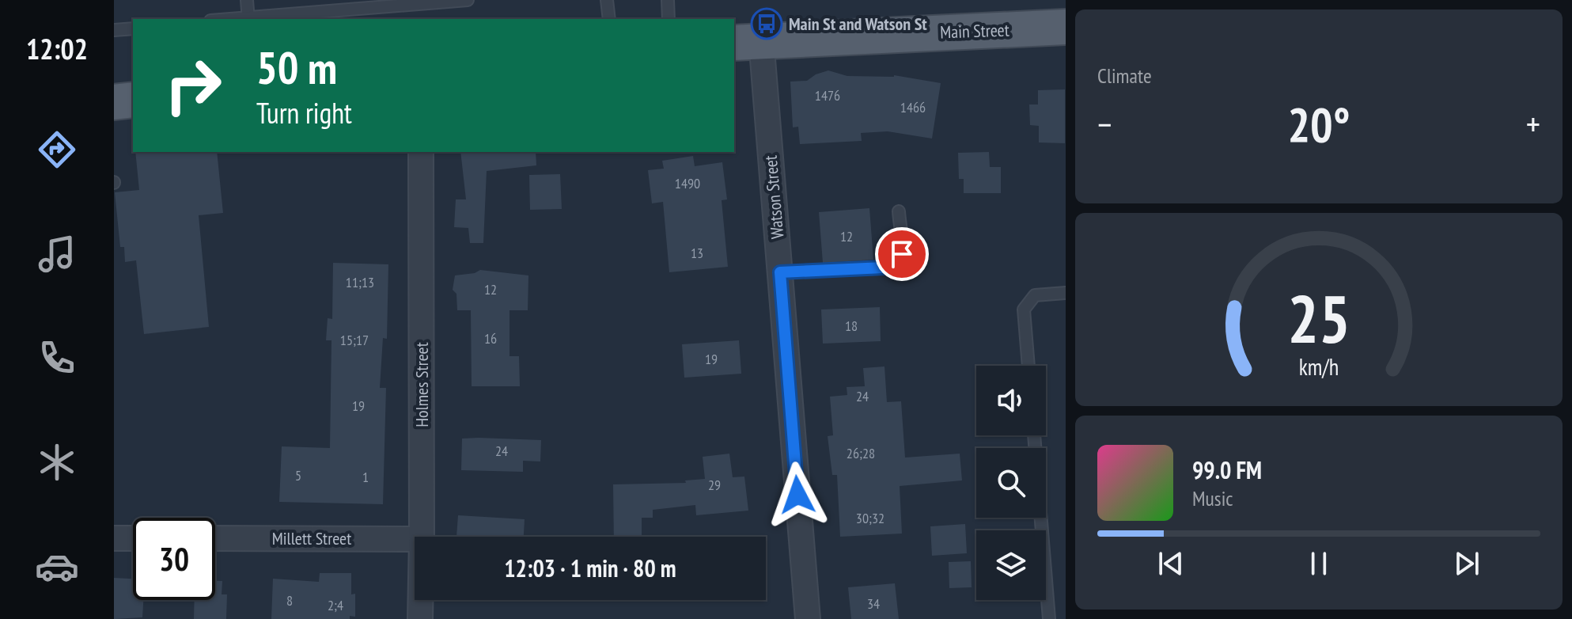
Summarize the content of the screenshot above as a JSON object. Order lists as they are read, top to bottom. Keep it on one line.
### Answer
{"streets":{"main road":["Main Street"],"street":["Watson Street","Holmes Street","Millett Street"]},"crossings":[["Main Street","Watson Street"]],"places":{"bus stop":["Main St and Watson St"]},"house_numbers":["1476","1466","1490","12","13","11;13","12","18","16","15;17","19","24","19","24","26;28","5","1","29","30;32","8","34","2;4"],"page":{"tabs":"12:02","tile":"Climate","turn":["50 m","Turn right"],"heat":["−","20°","+"],"song":["99.0 FM","Music"],"limit":"30","trip":"12:03 · 1 min · 80 m","gauge":["25","km/h"]}}
